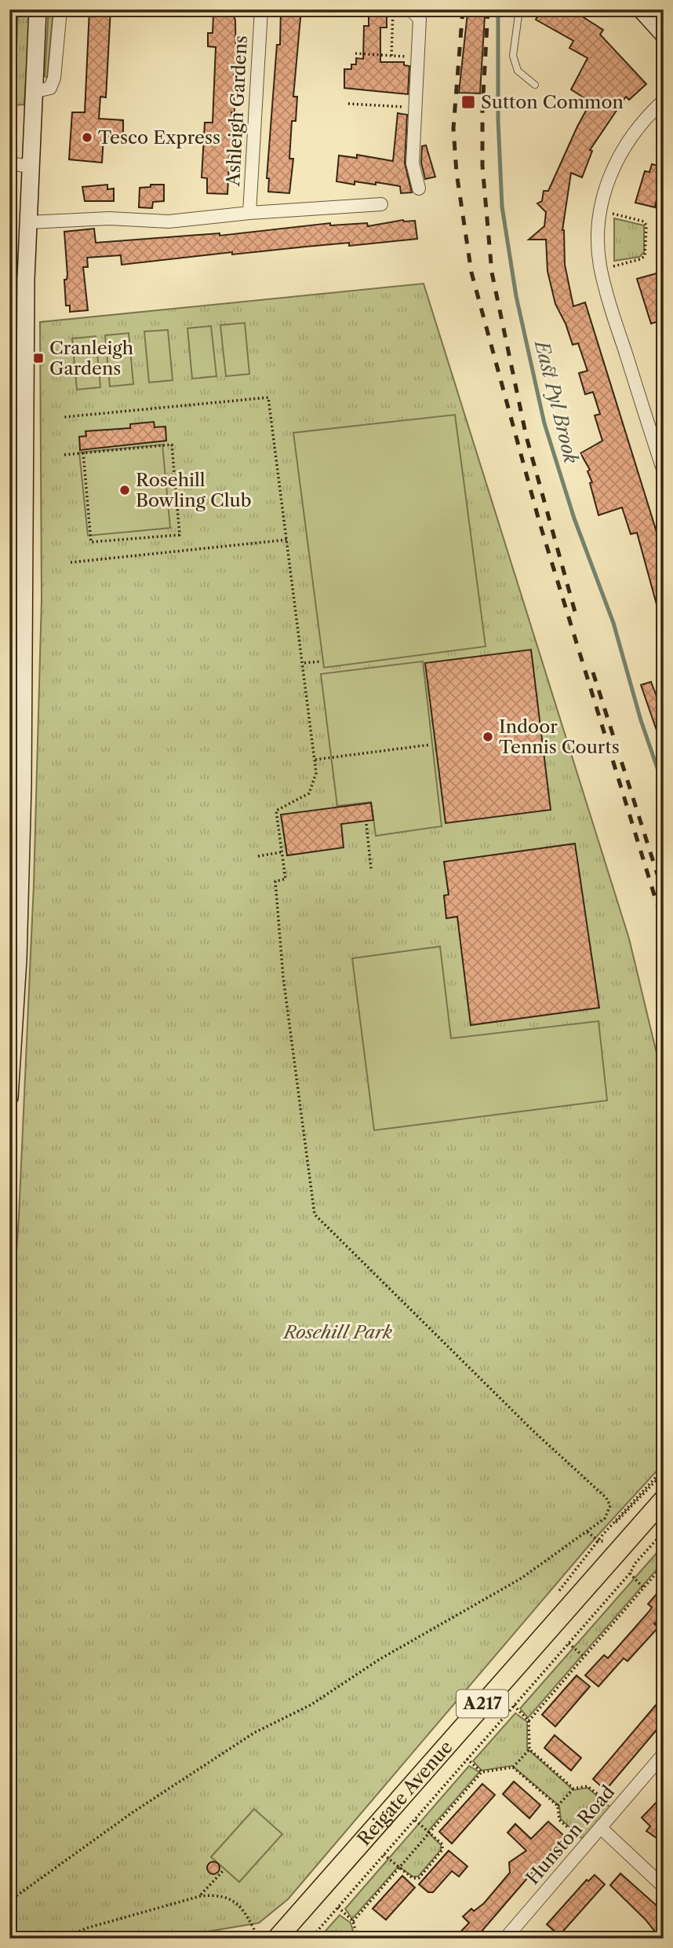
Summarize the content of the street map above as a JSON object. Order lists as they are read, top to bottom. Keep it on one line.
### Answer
{"streets":{"highway":["A217","Reigate Avenue"],"street":["Ashleigh Gardens","Hunston Road"]},"water":["East Pyl Brook"],"parks":["Rosehill Park"],"places":{"transit":["Sutton Common","Cranleigh Gardens"],"other":["Tesco Express","Rosehill Bowling Club","Indoor Tennis Courts"]}}
